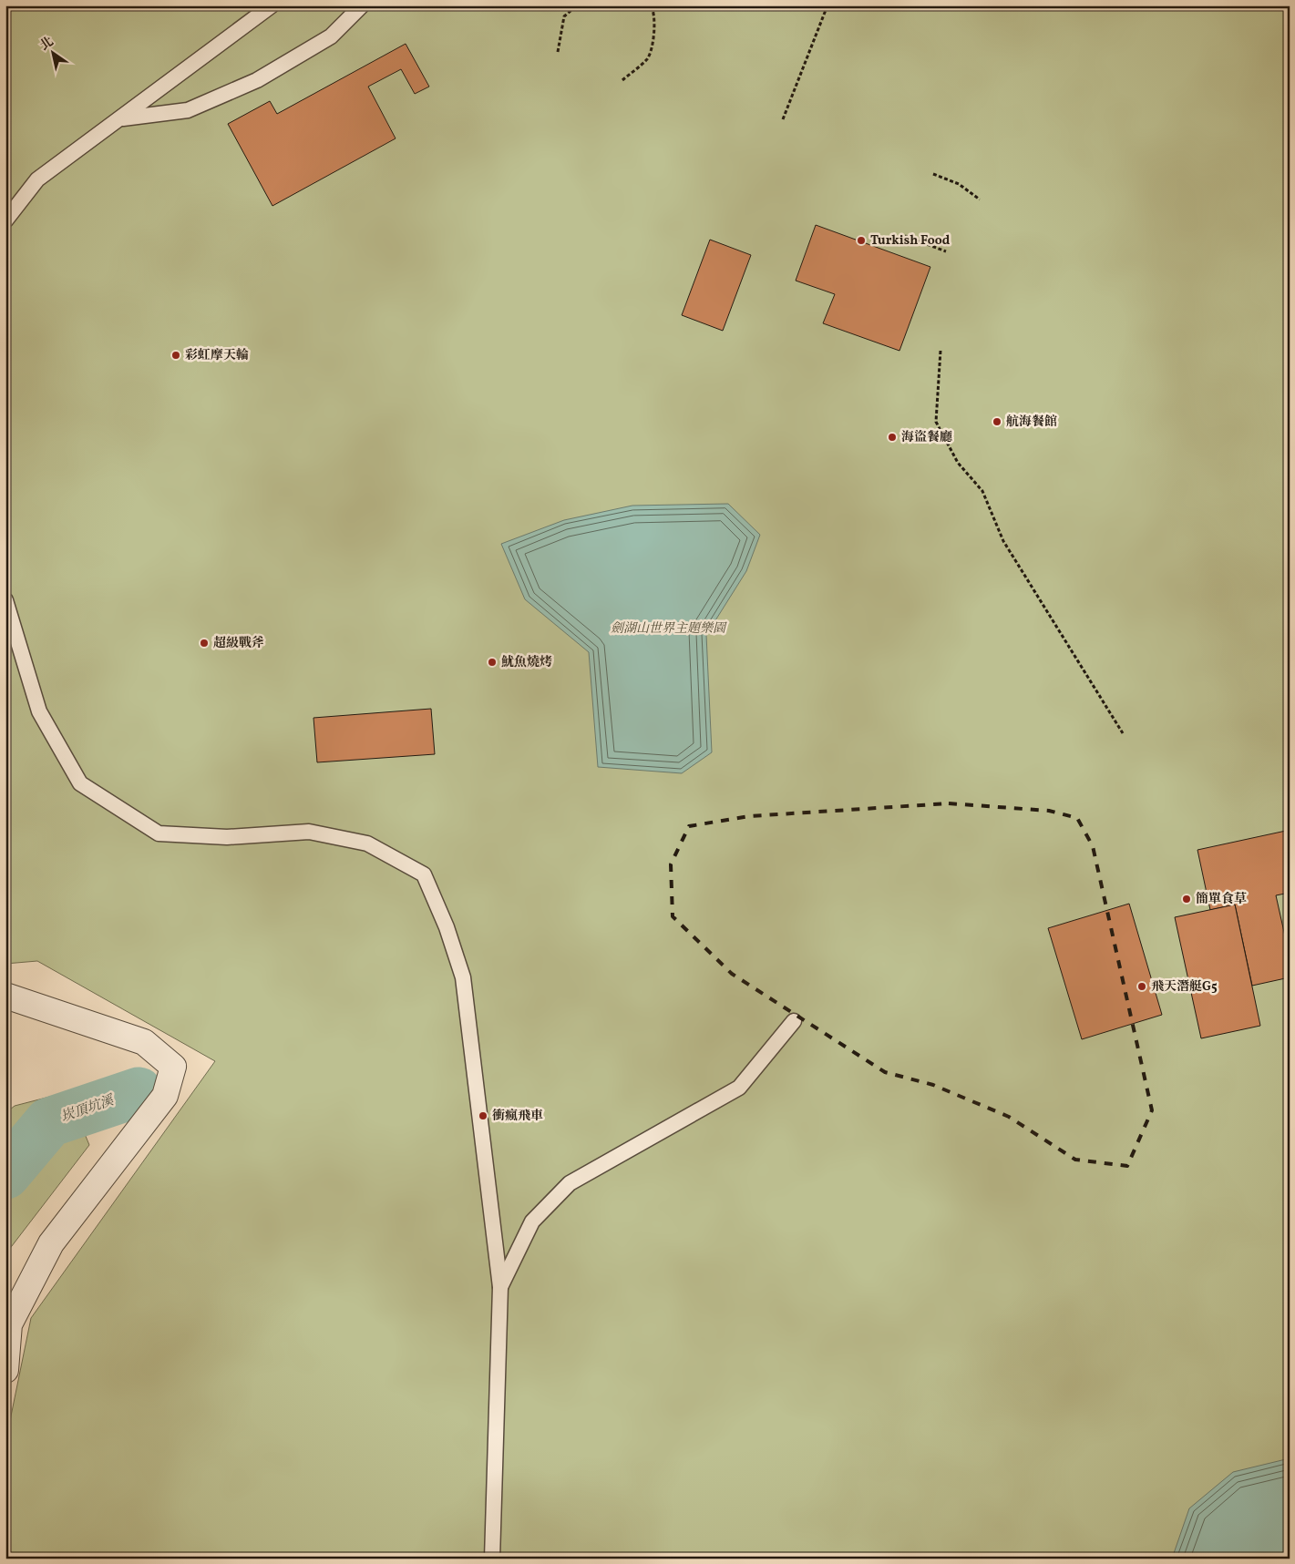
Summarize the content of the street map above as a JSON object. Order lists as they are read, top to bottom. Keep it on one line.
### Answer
{"water":["崁頂坑溪"],"parks":["劍湖山世界主題樂園"],"places":["Turkish Food","彩虹摩天輪","航海餐館","海盜餐廳","超級戰斧","魷魚燒烤","簡單食草","飛天潛艇G5","衝瘋飛車"],"north":"top left"}
